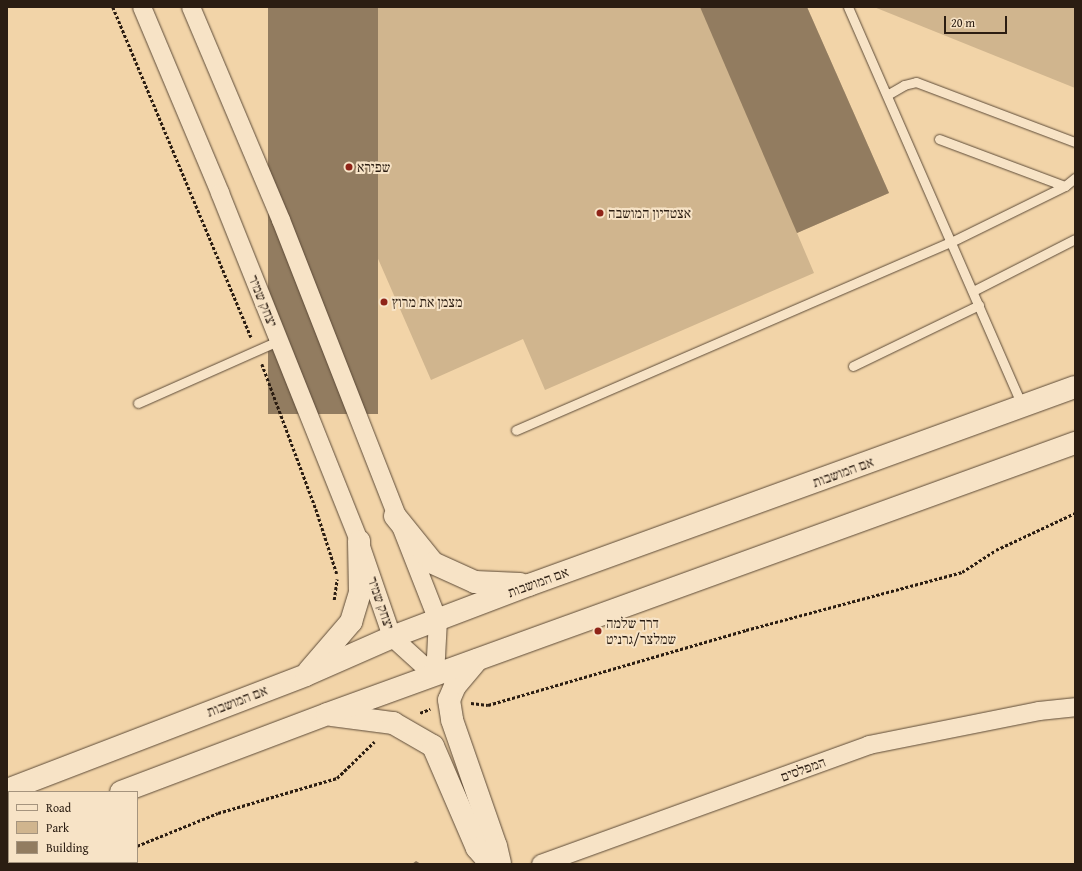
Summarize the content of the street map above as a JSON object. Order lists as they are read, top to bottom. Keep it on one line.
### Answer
{"streets":{"main road":["אם המושבות"],"street":["יצחק שמיר","המפלסים"]},"crossings":[["יצחק שמיר","אם המושבות"]],"places":["שפירא","אצטדיון המושבה","מצמן את מרוץ","דרך שלמה שמלצר/גרניט"],"legend":["Road","Park","Building"],"scale_bar":"20 m"}
